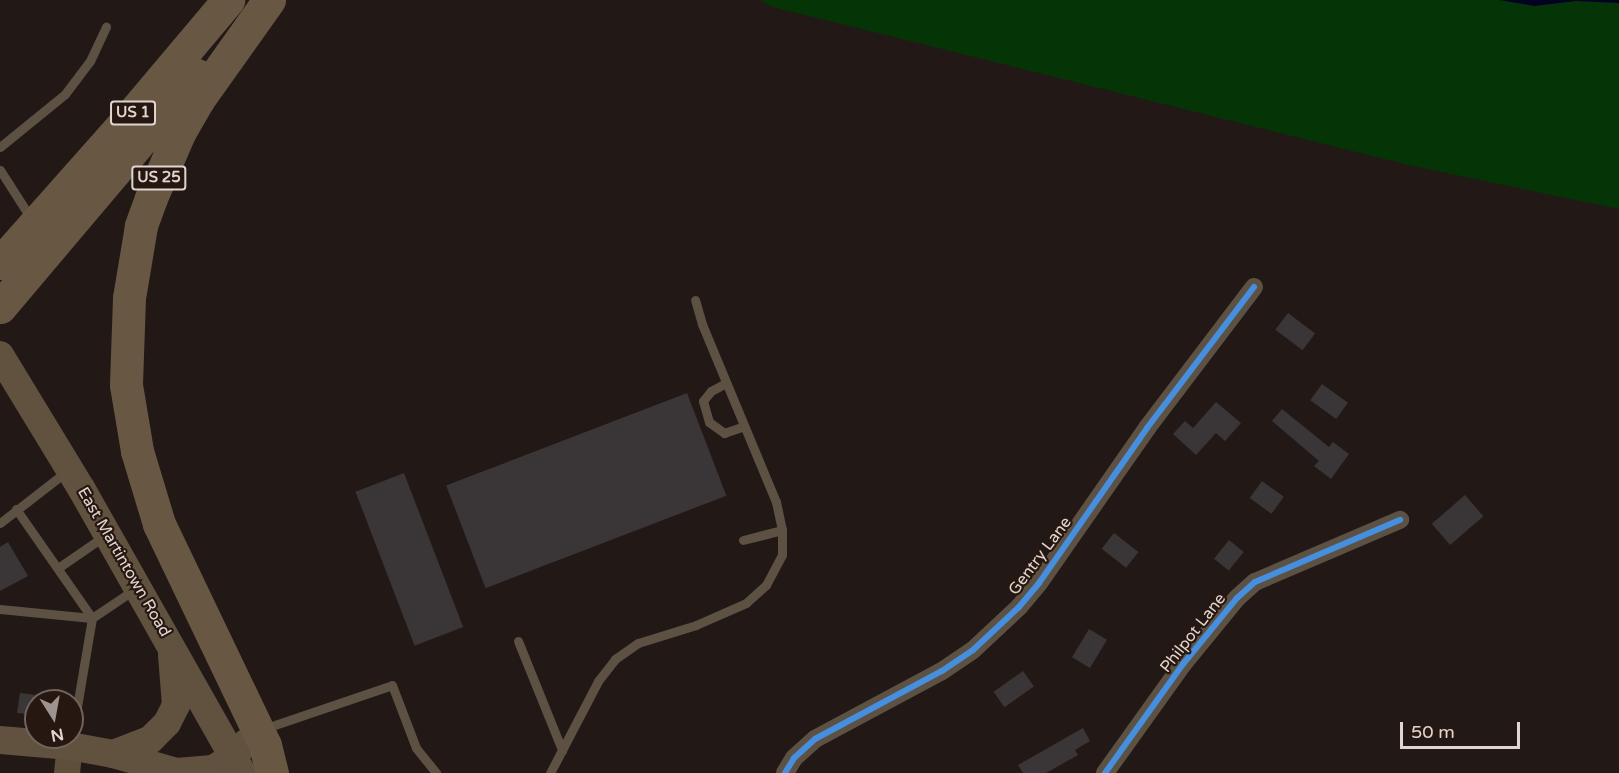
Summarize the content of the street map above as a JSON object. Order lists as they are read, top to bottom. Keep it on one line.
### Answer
{"streets":{"highway":["US 1","US 25"],"main road":["East Martintown Road"],"street":["Gentry Lane","Philpot Lane"]},"scale_bar":"50 m","north":"bottom"}
